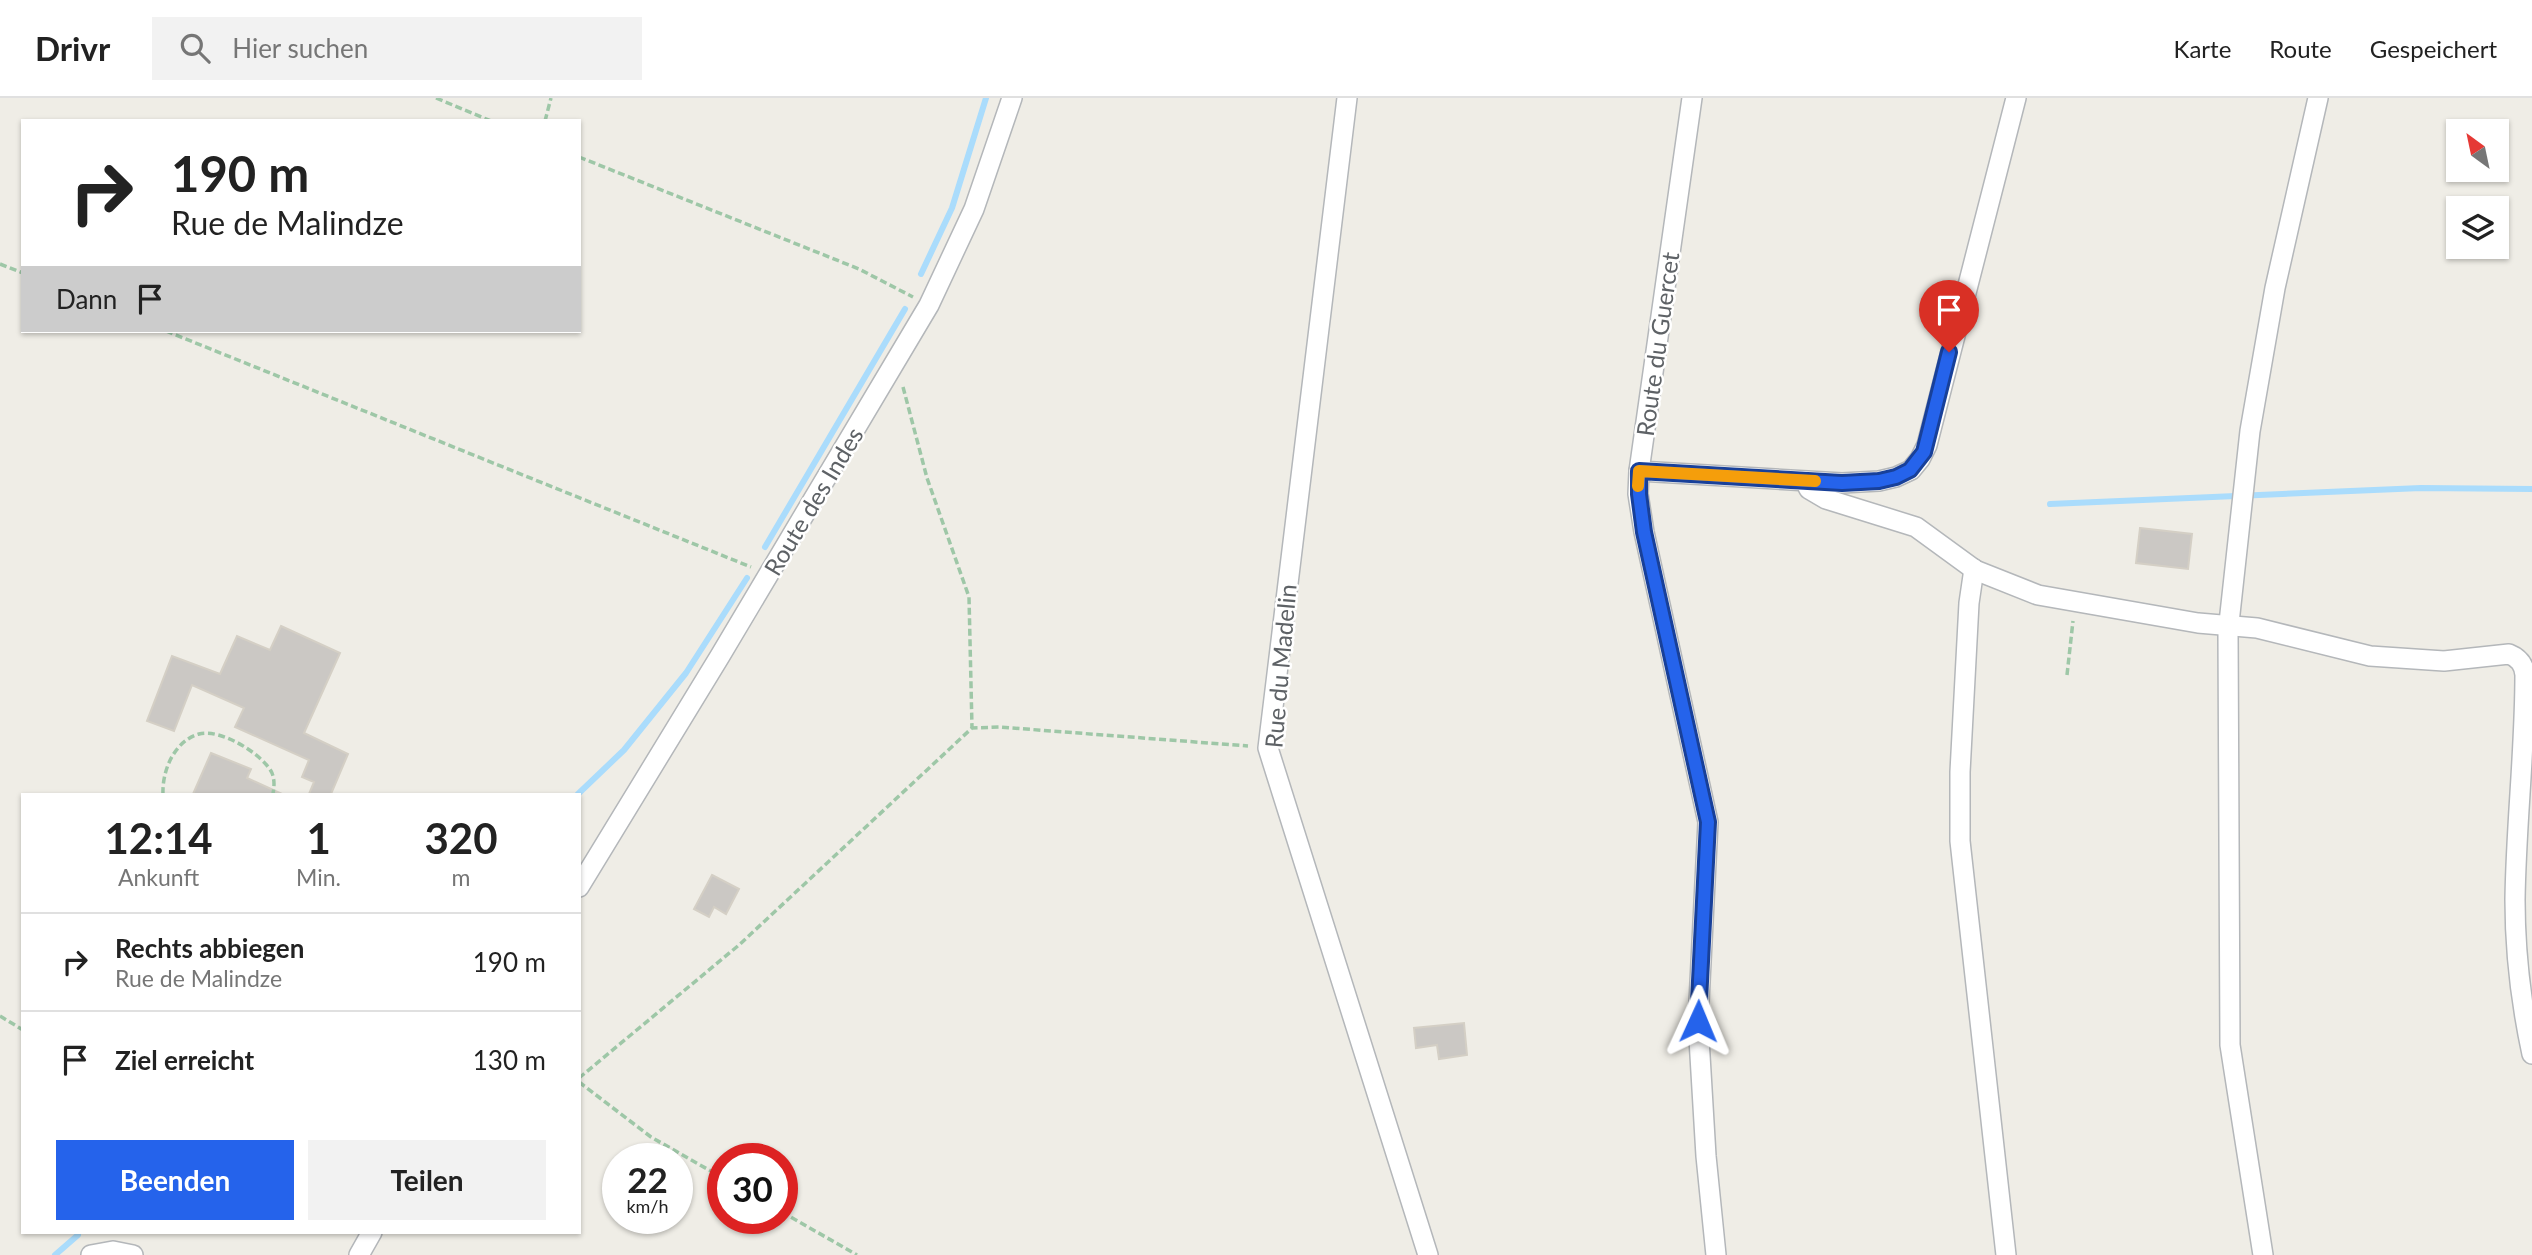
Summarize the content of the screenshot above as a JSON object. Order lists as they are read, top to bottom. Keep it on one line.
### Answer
{"streets":{"street":["Route du Guercet","Route des Indes","Rue du Madelin"]},"north":"top left","page":{"header":"Drivr","search":"Hier suchen","nav":["Karte","Route","Gespeichert"],"turn":["190 m","Rue de Malindze"],"then":"Dann","eta":["12:14","Ankunft","1","Min.","320","m"],"list":[{"name":"Rechts abbiegen","note":"Rue de Malindze","value":"190 m"},{"name":"Ziel erreicht","value":"130 m"}],"buttons":["Beenden","Teilen"],"speed":"22 km/h","limit":"30"}}
